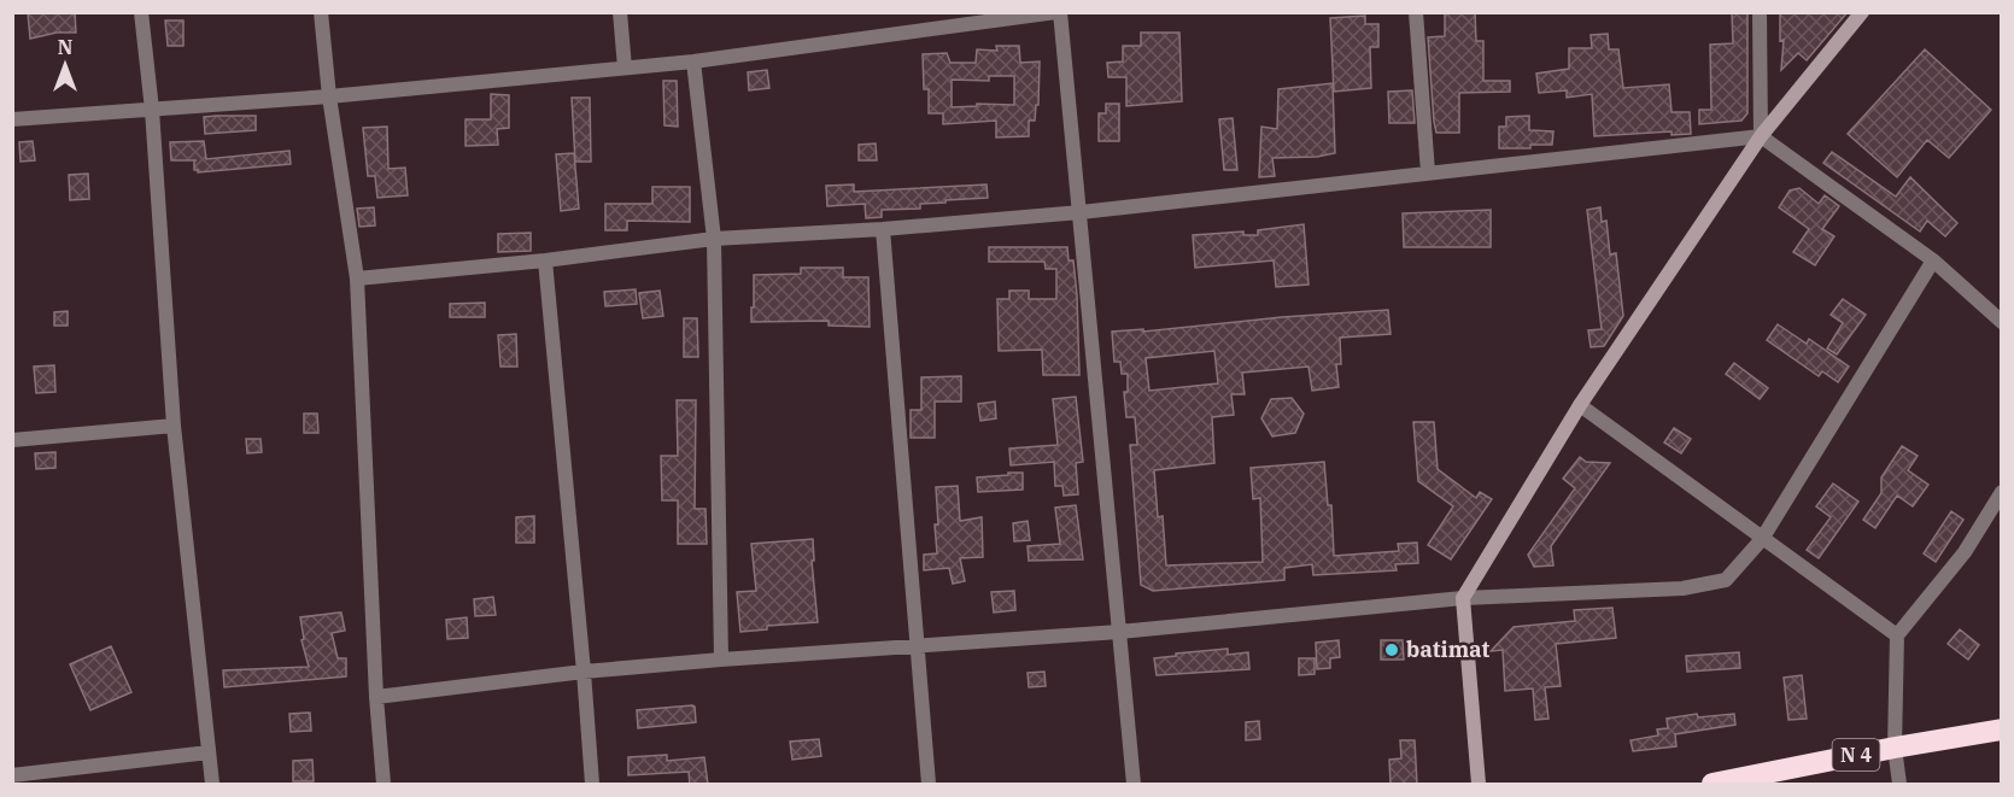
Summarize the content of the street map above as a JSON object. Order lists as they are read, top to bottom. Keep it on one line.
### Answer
{"streets":{"highway":["N 4"]},"places":["batimat"],"north":"top"}
